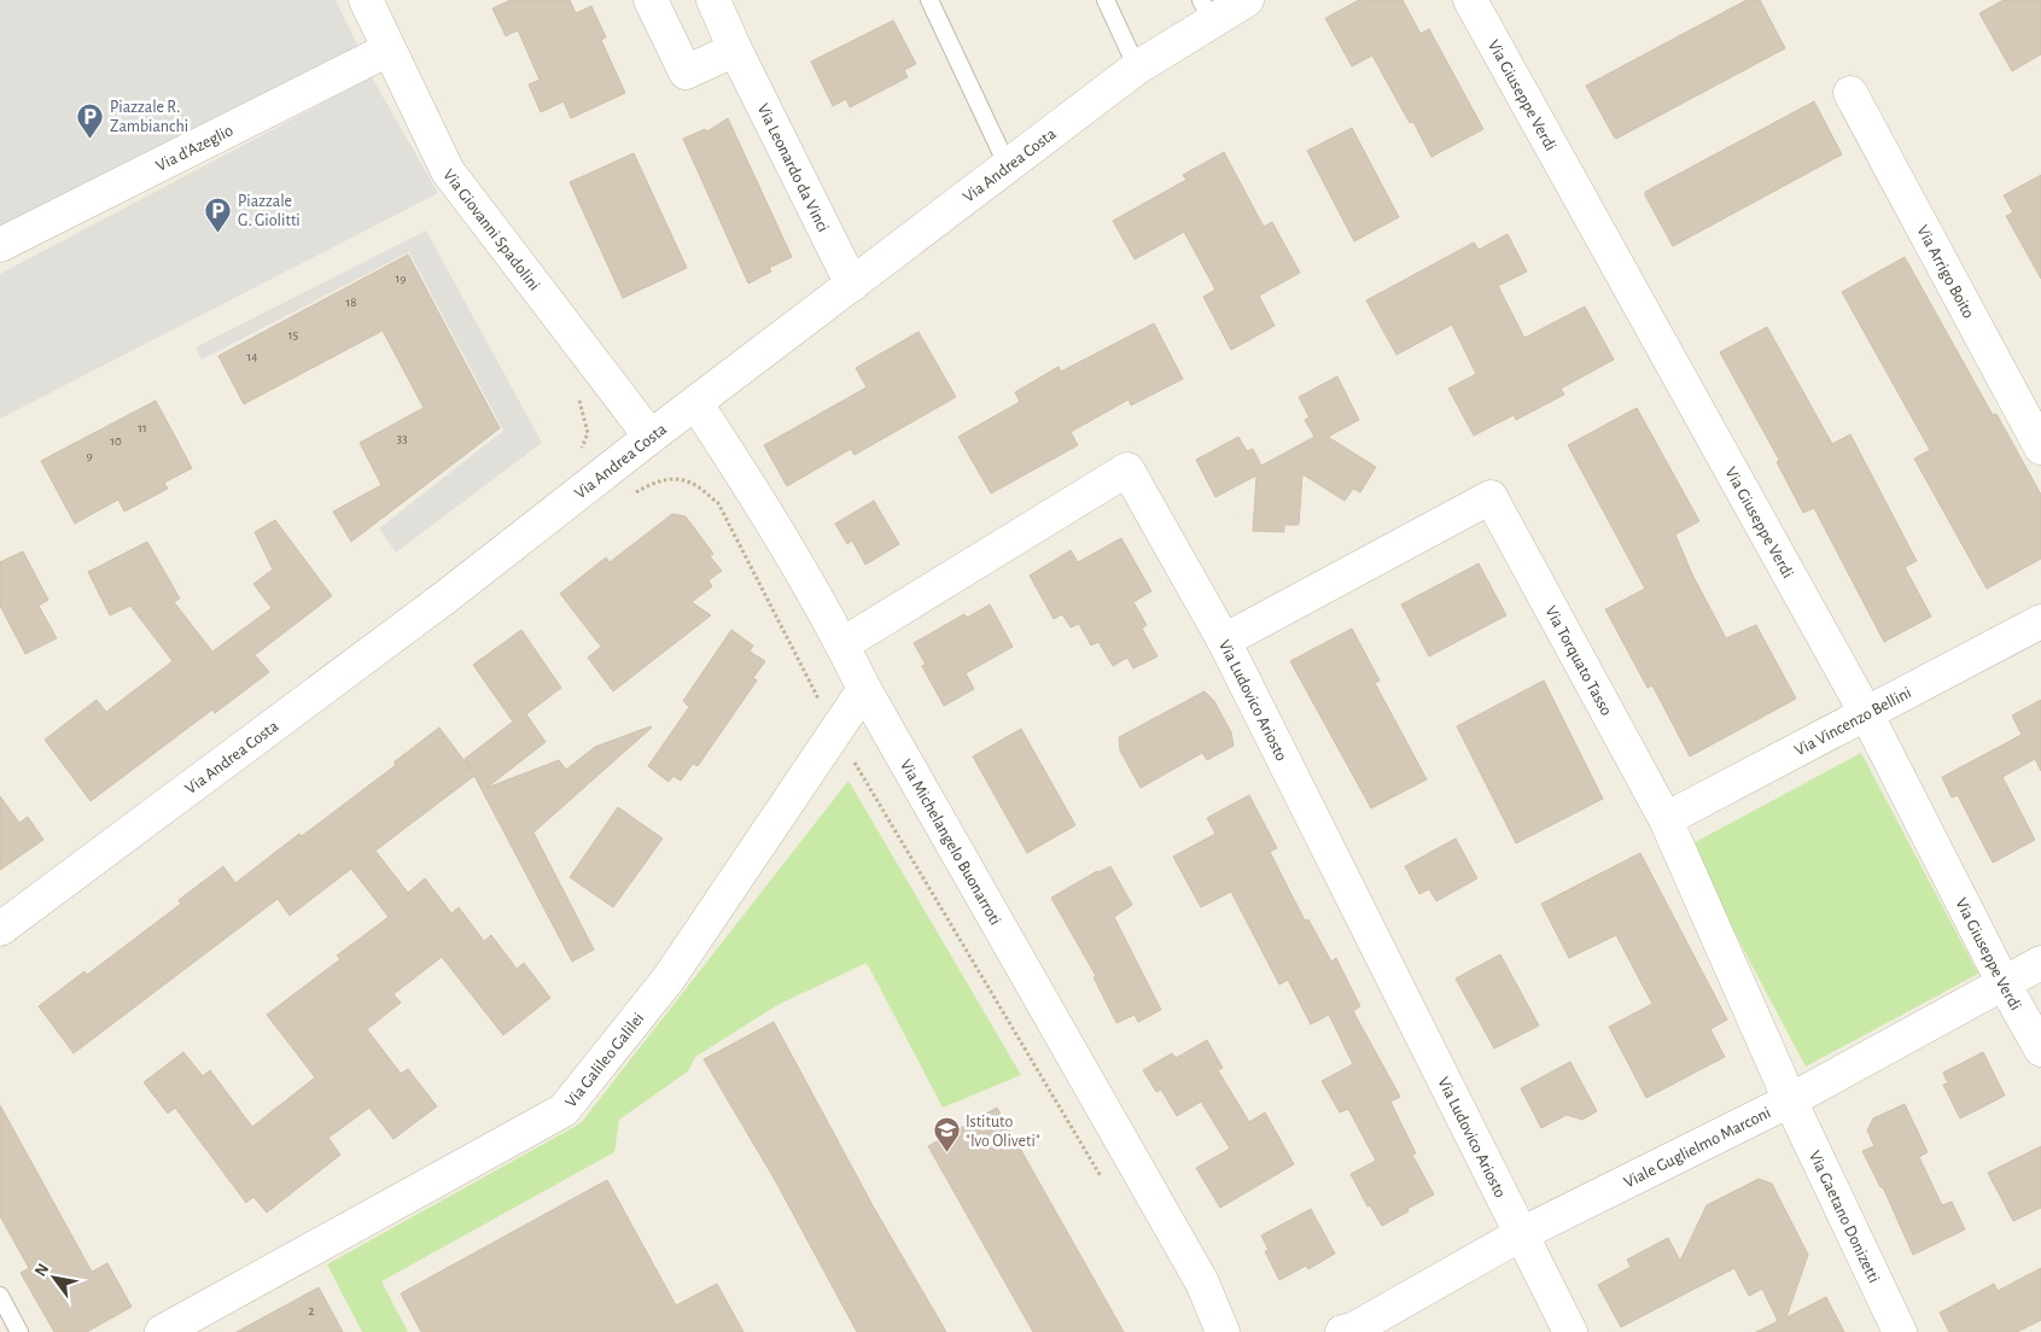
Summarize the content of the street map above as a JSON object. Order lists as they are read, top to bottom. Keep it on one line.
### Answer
{"streets":{"street":["Via Giuseppe Verdi","Via d'Azeglio","Via Andrea Costa","Via Leonardo da Vinci","Via Giovanni Spadolini","Via Arrigo Boito","Via Torquato Tasso","Via Ludovico Ariosto","Via Vincenzo Bellini","Via Michelangelo Buonarroti","Via Galileo Galilei","Viale Guglielmo Marconi","Via Gaetano Donizetti"]},"crossings":[["Via Giuseppe Verdi","Via Vincenzo Bellini"],["Via Giuseppe Verdi","Viale Guglielmo Marconi"],["Via d'Azeglio","Via Giovanni Spadolini"],["Via Andrea Costa","Via Leonardo da Vinci"],["Via Andrea Costa","Via Giovanni Spadolini"],["Via Andrea Costa","Via Michelangelo Buonarroti"],["Via Torquato Tasso","Via Ludovico Ariosto"],["Via Torquato Tasso","Via Vincenzo Bellini"],["Via Torquato Tasso","Viale Guglielmo Marconi"],["Via Torquato Tasso","Via Gaetano Donizetti"],["Via Ludovico Ariosto","Via Michelangelo Buonarroti"],["Via Ludovico Ariosto","Viale Guglielmo Marconi"],["Via Michelangelo Buonarroti","Via Galileo Galilei"],["Viale Guglielmo Marconi","Via Gaetano Donizetti"]],"places":{"parking":["Piazzale R. Zambianchi","Piazzale G. Giolitti"],"school or university":["Istituto \"Ivo Oliveti\""]},"house_numbers":["19","18","15","14","11","33","10","9","2"],"north":"top left"}
